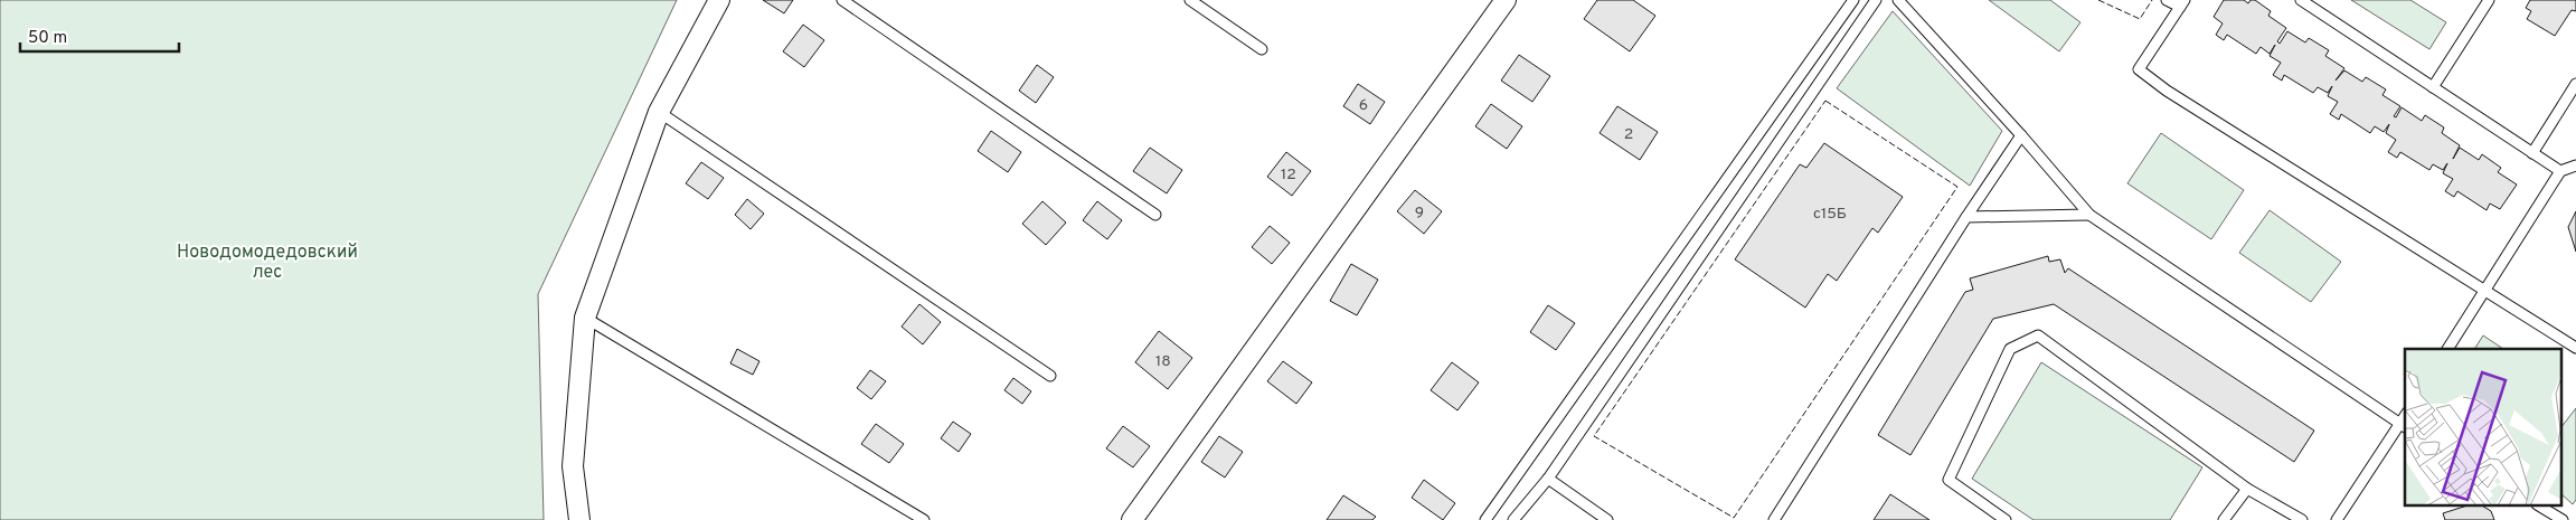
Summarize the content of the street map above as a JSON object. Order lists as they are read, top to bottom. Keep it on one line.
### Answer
{"parks":["Новодомодедовский лес"],"house_numbers":["6","2","12","9","с15Б","18"],"scale_bar":"50 m"}
